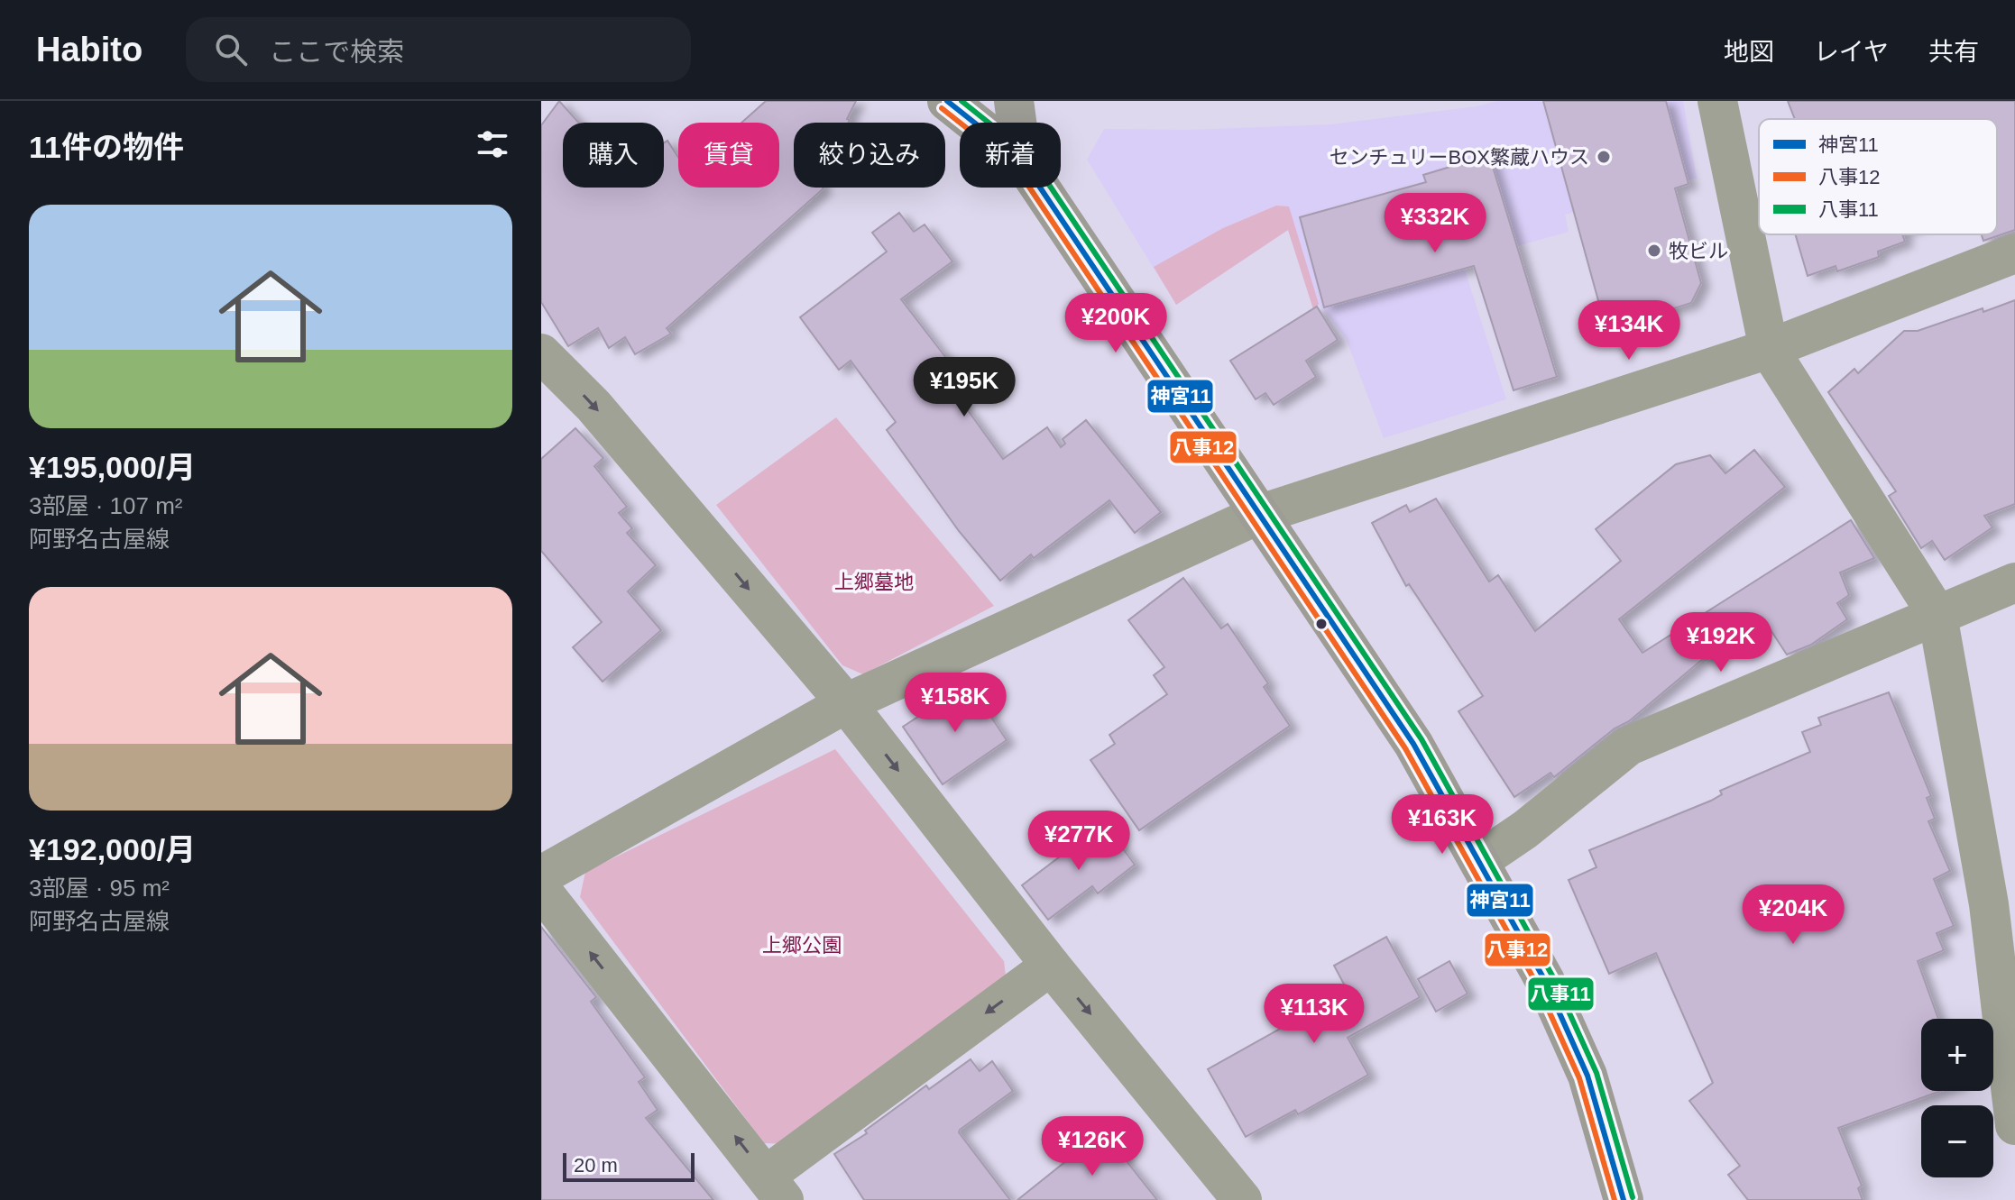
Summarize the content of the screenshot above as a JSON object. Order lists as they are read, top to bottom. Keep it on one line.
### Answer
{"parks":["上郷墓地","上郷公園"],"places":["センチュリーBOX繁蔵ハウス","牧ビル"],"lines":["transit line 神宮11","transit line 八事11","transit line 八事12"],"legend":["神宮11","八事12","八事11"],"scale_bar":"20 m","page":{"header":"Habito","search":"ここで検索","nav":["地図","レイヤ","共有"],"heading":"11件の物件","chip":["購入","賃貸","絞り込み","新着"],"list":[{"name":"¥195,000/月","note":"3部屋 · 107 m² · 阿野名古屋線"},{"name":"¥192,000/月","note":"3部屋 · 95 m² · 阿野名古屋線"}],"price":["¥332K","¥200K","¥134K","¥195K","¥192K","¥158K","¥163K","¥277K","¥204K","¥113K","¥126K"],"map_buttons":["+","−"],"scale":"20 m"}}
